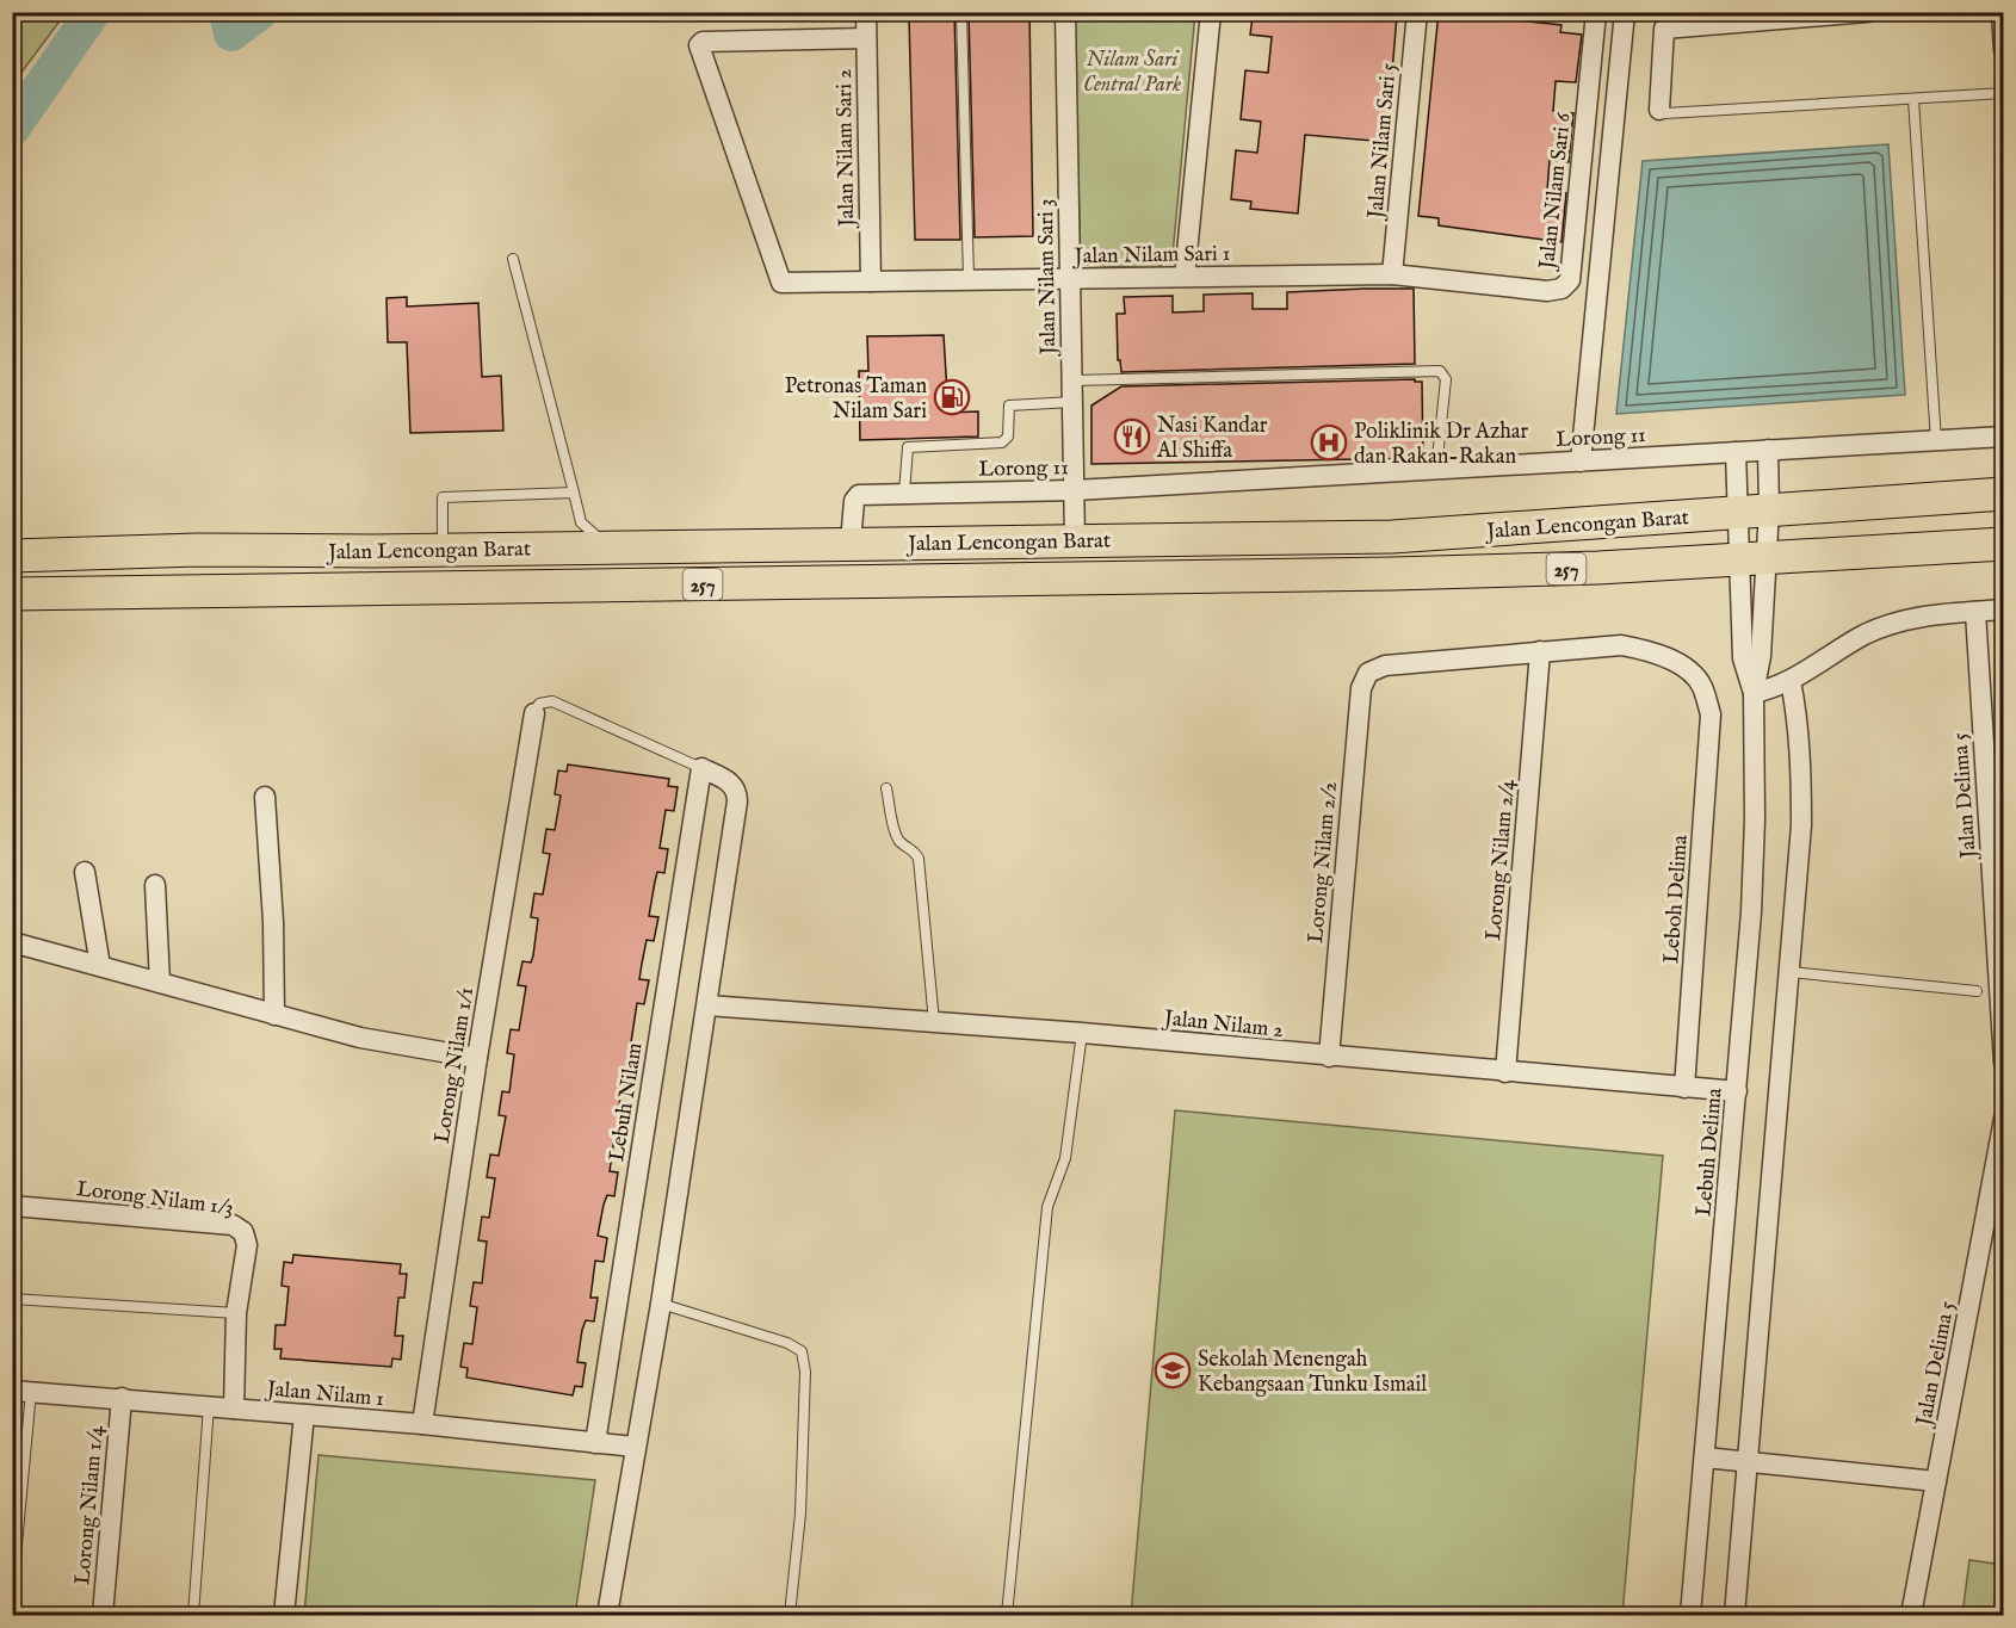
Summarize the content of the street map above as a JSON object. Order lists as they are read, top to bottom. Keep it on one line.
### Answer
{"streets":{"highway":["Jalan Lencongan Barat","257"],"street":["Jalan Nilam Sari 5","Jalan Nilam Sari 2","Jalan Nilam Sari 6","Jalan Nilam Sari 1","Jalan Nilam Sari 3","Lorong 11","Jalan Delima 5","Lorong Nilam 2/4","Lorong Nilam 2/2","Leboh Delima","Jalan Nilam 2","Lorong Nilam 1/1","Lebuh Nilam","Lebuh Delima","Lorong Nilam 1/3","Jalan Nilam 1","Lorong Nilam 1/4"]},"crossings":[["Jalan Nilam Sari 5","Jalan Nilam Sari 6"],["Jalan Nilam Sari 5","Jalan Nilam Sari 1"],["Jalan Nilam Sari 2","Jalan Nilam Sari 1"],["Jalan Nilam Sari 6","Jalan Nilam Sari 1"],["Jalan Nilam Sari 1","Jalan Nilam Sari 3"],["Jalan Nilam Sari 3","Lorong 11"],["Jalan Nilam Sari 3","Jalan Lencongan Barat"],["Lorong 11","Jalan Lencongan Barat"],["Jalan Lencongan Barat","Lebuh Delima"],["Lorong Nilam 2/4","Lorong Nilam 2/2"],["Lorong Nilam 2/4","Leboh Delima"],["Lorong Nilam 2/4","Jalan Nilam 2"],["Lorong Nilam 2/2","Leboh Delima"],["Lorong Nilam 2/2","Jalan Nilam 2"],["Leboh Delima","Jalan Nilam 2"],["Jalan Nilam 2","Lebuh Delima"],["Lorong Nilam 1/1","Jalan Nilam 1"],["Lebuh Nilam","Jalan Nilam 1"],["Lorong Nilam 1/3","Jalan Nilam 1"],["Jalan Nilam 1","Lorong Nilam 1/4"]],"parks":["Nilam Sari Central Park"],"places":{"fuel station":["Petronas Taman Nilam Sari"],"restaurant":["Nasi Kandar Al Shiffa"],"hospital":["Poliklinik Dr Azhar dan Rakan-Rakan"],"school or university":["Sekolah Menengah Kebangsaan Tunku Ismail"]}}
